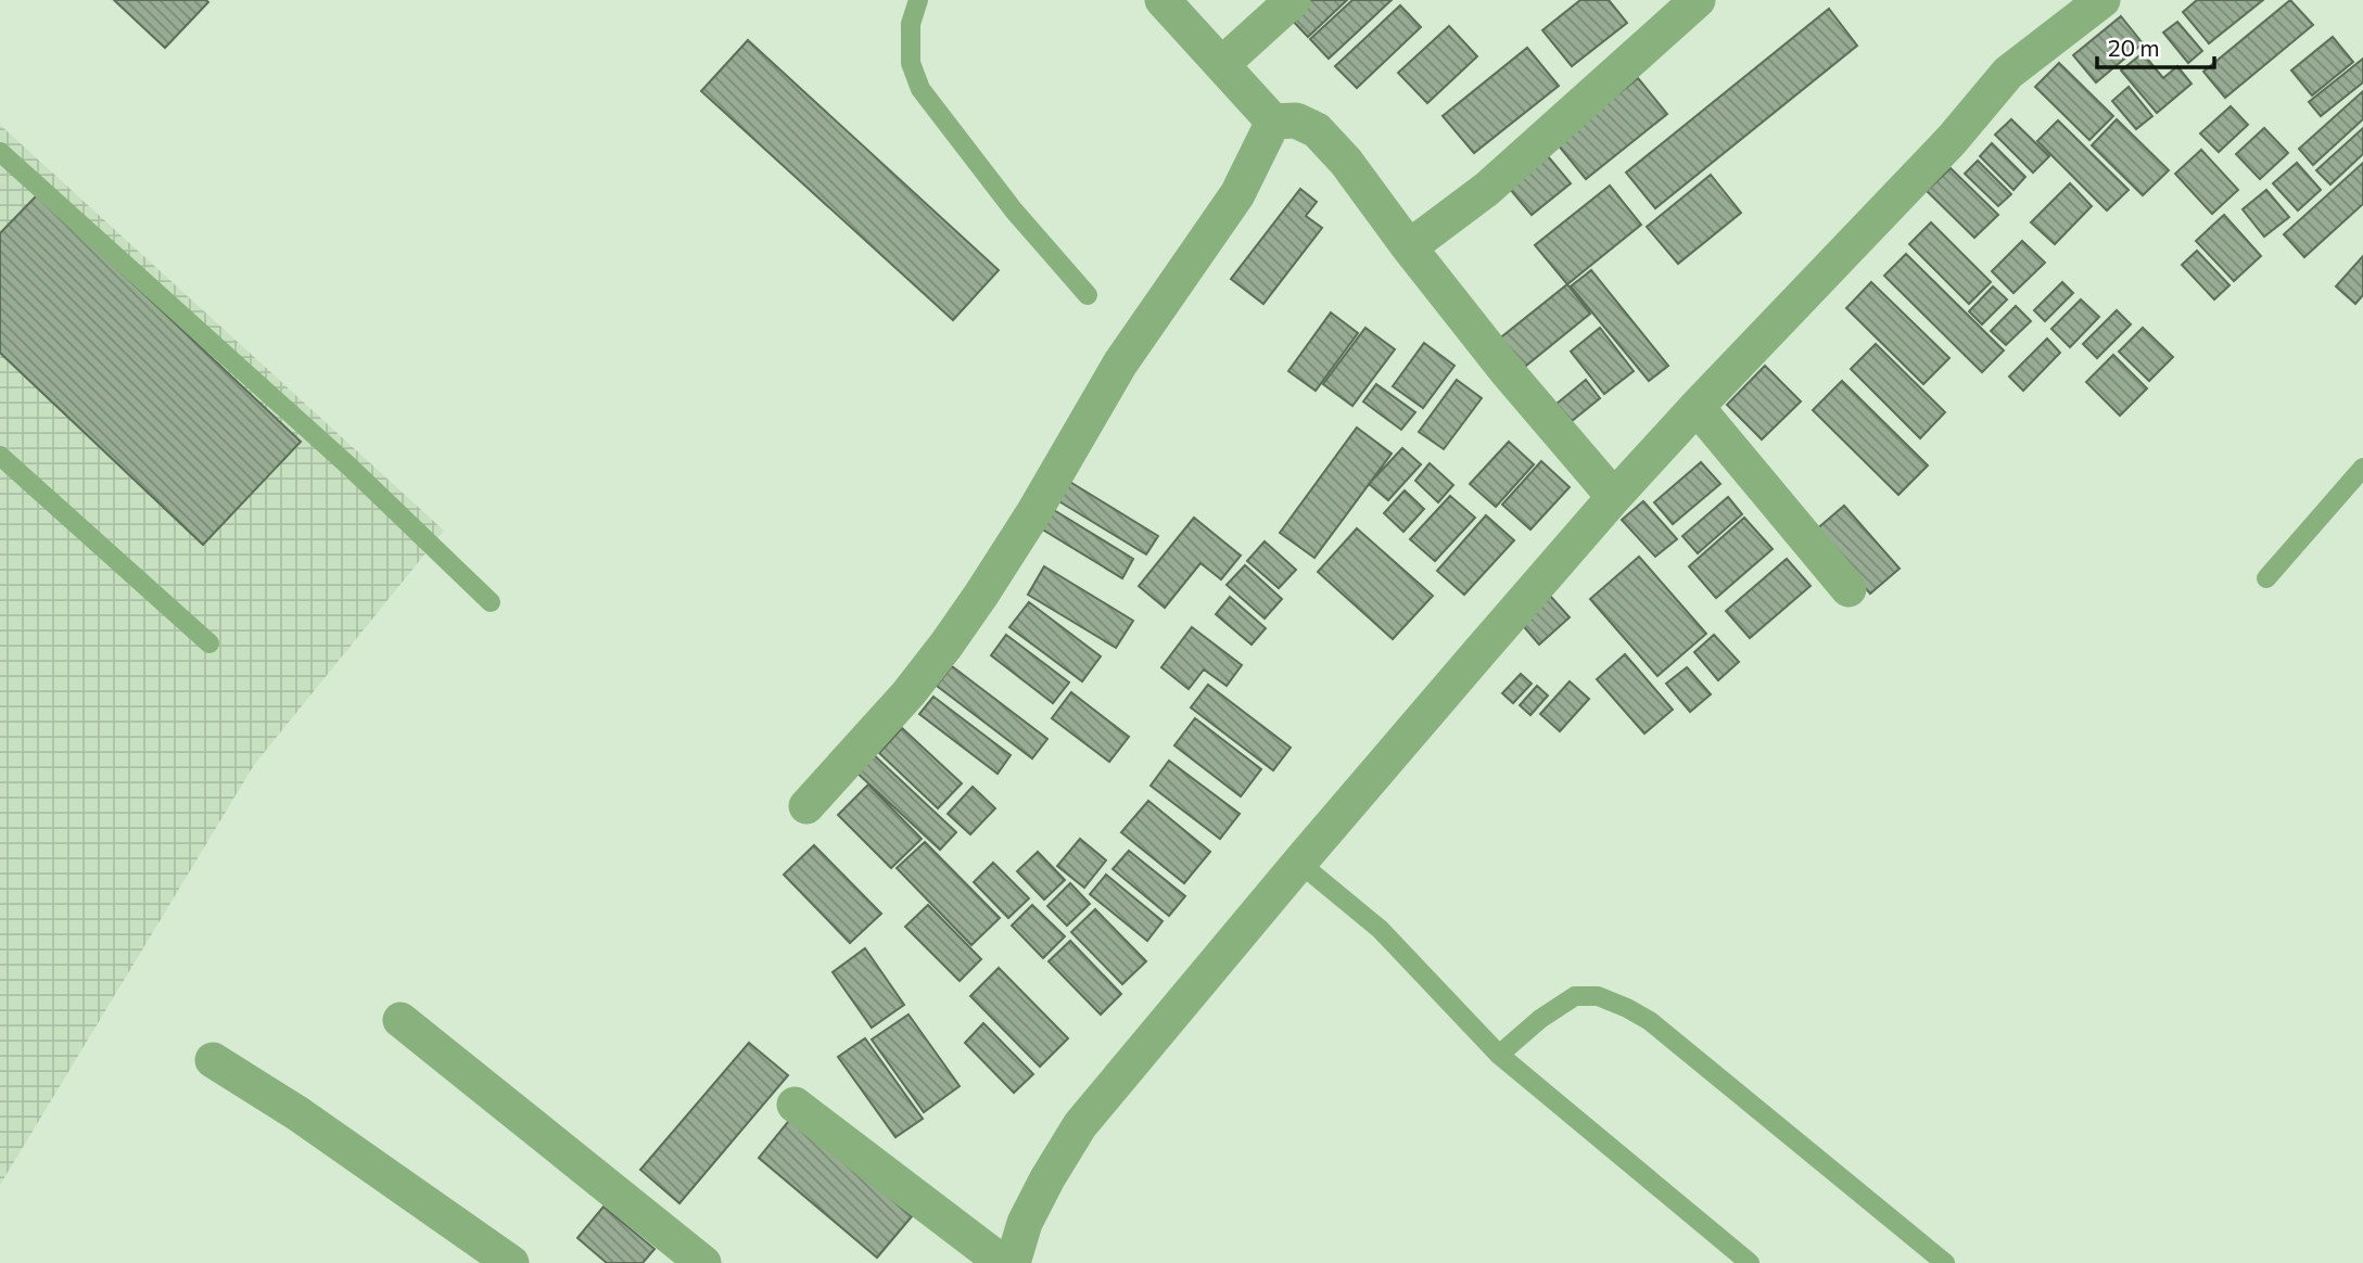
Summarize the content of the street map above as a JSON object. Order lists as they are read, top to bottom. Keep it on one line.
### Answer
{"scale_bar":"20 m"}
